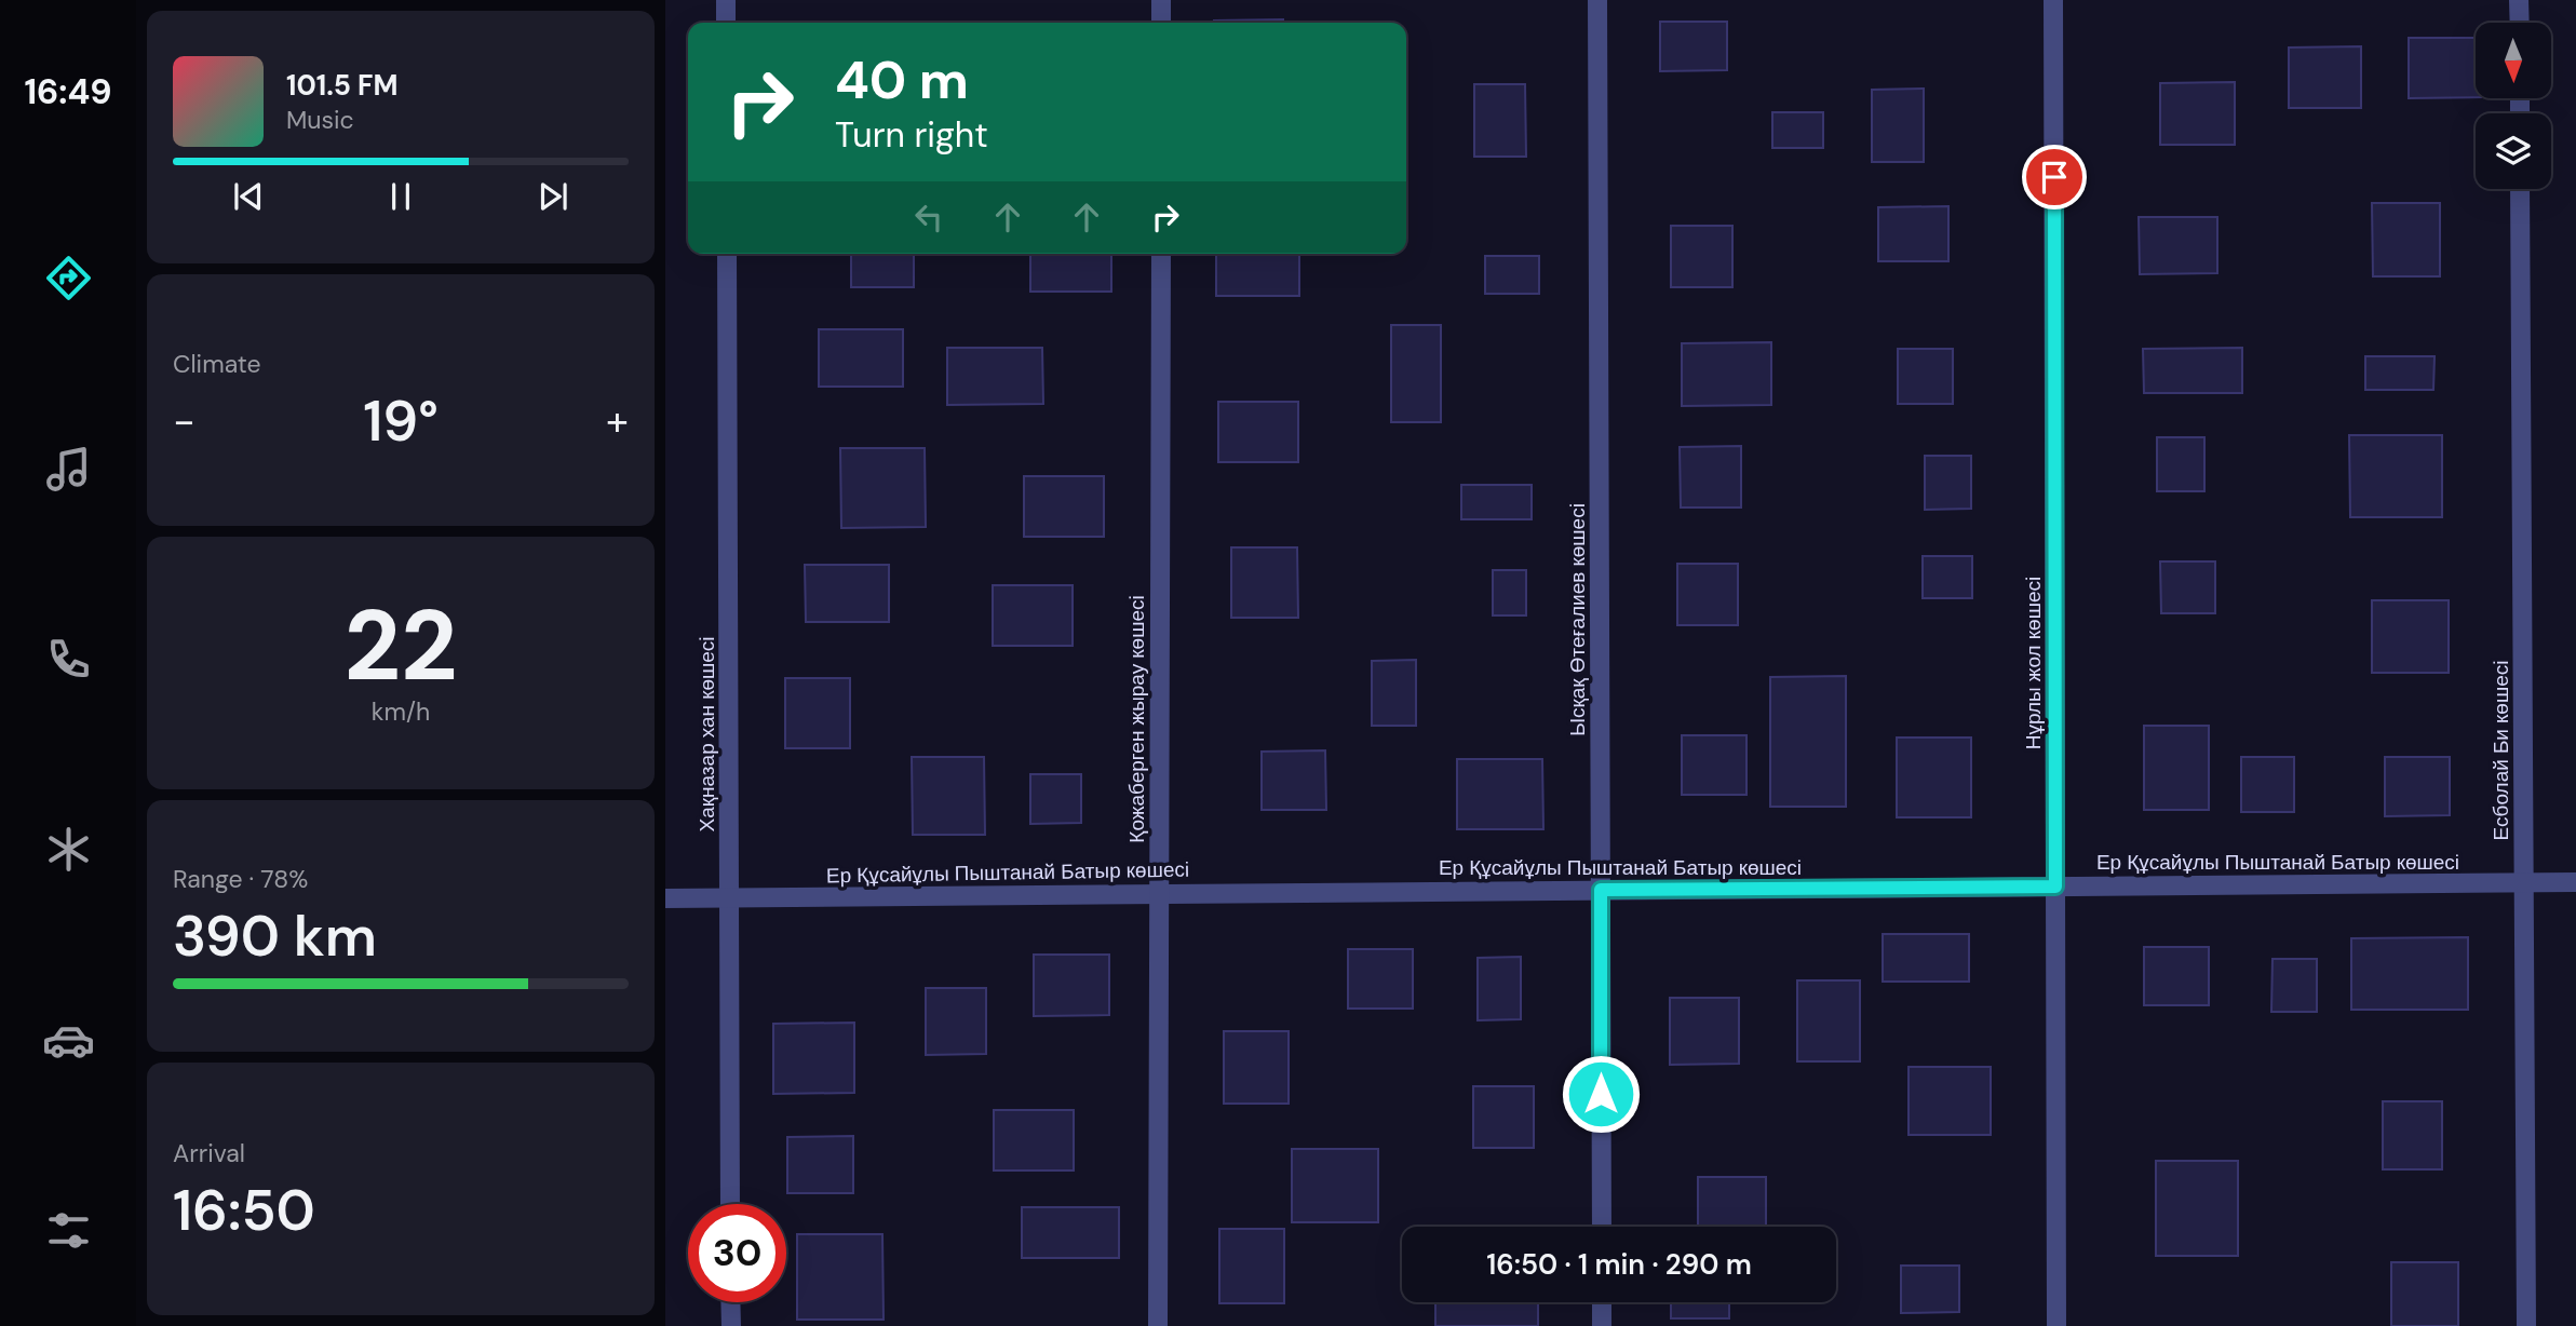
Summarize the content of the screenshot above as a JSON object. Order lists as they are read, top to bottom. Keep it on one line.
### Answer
{"streets":{"street":["Ысқақ Өтеғалиев көшесі","Нұрлы жол көшесі","Қожаберген жырау көшесі","Хақназар хан көшесі","Есболай Би көшесі","Ер Құсайұлы Пыштанай Батыр көшесі"]},"crossings":[["Ысқақ Өтеғалиев көшесі","Ер Құсайұлы Пыштанай Батыр көшесі"],["Нұрлы жол көшесі","Ер Құсайұлы Пыштанай Батыр көшесі"],["Қожаберген жырау көшесі","Ер Құсайұлы Пыштанай Батыр көшесі"],["Хақназар хан көшесі","Ер Құсайұлы Пыштанай Батыр көшесі"],["Есболай Би көшесі","Ер Құсайұлы Пыштанай Батыр көшесі"]],"north":"bottom","page":{"tabs":"16:49","turn":["40 m","Turn right"],"song":["101.5 FM","Music"],"tile":["Climate",["22","km/h"],["Range · 78%","390 km"],["Arrival","16:50"]],"heat":["−","19°","+"],"limit":"30","trip":"16:50 · 1 min · 290 m"}}
